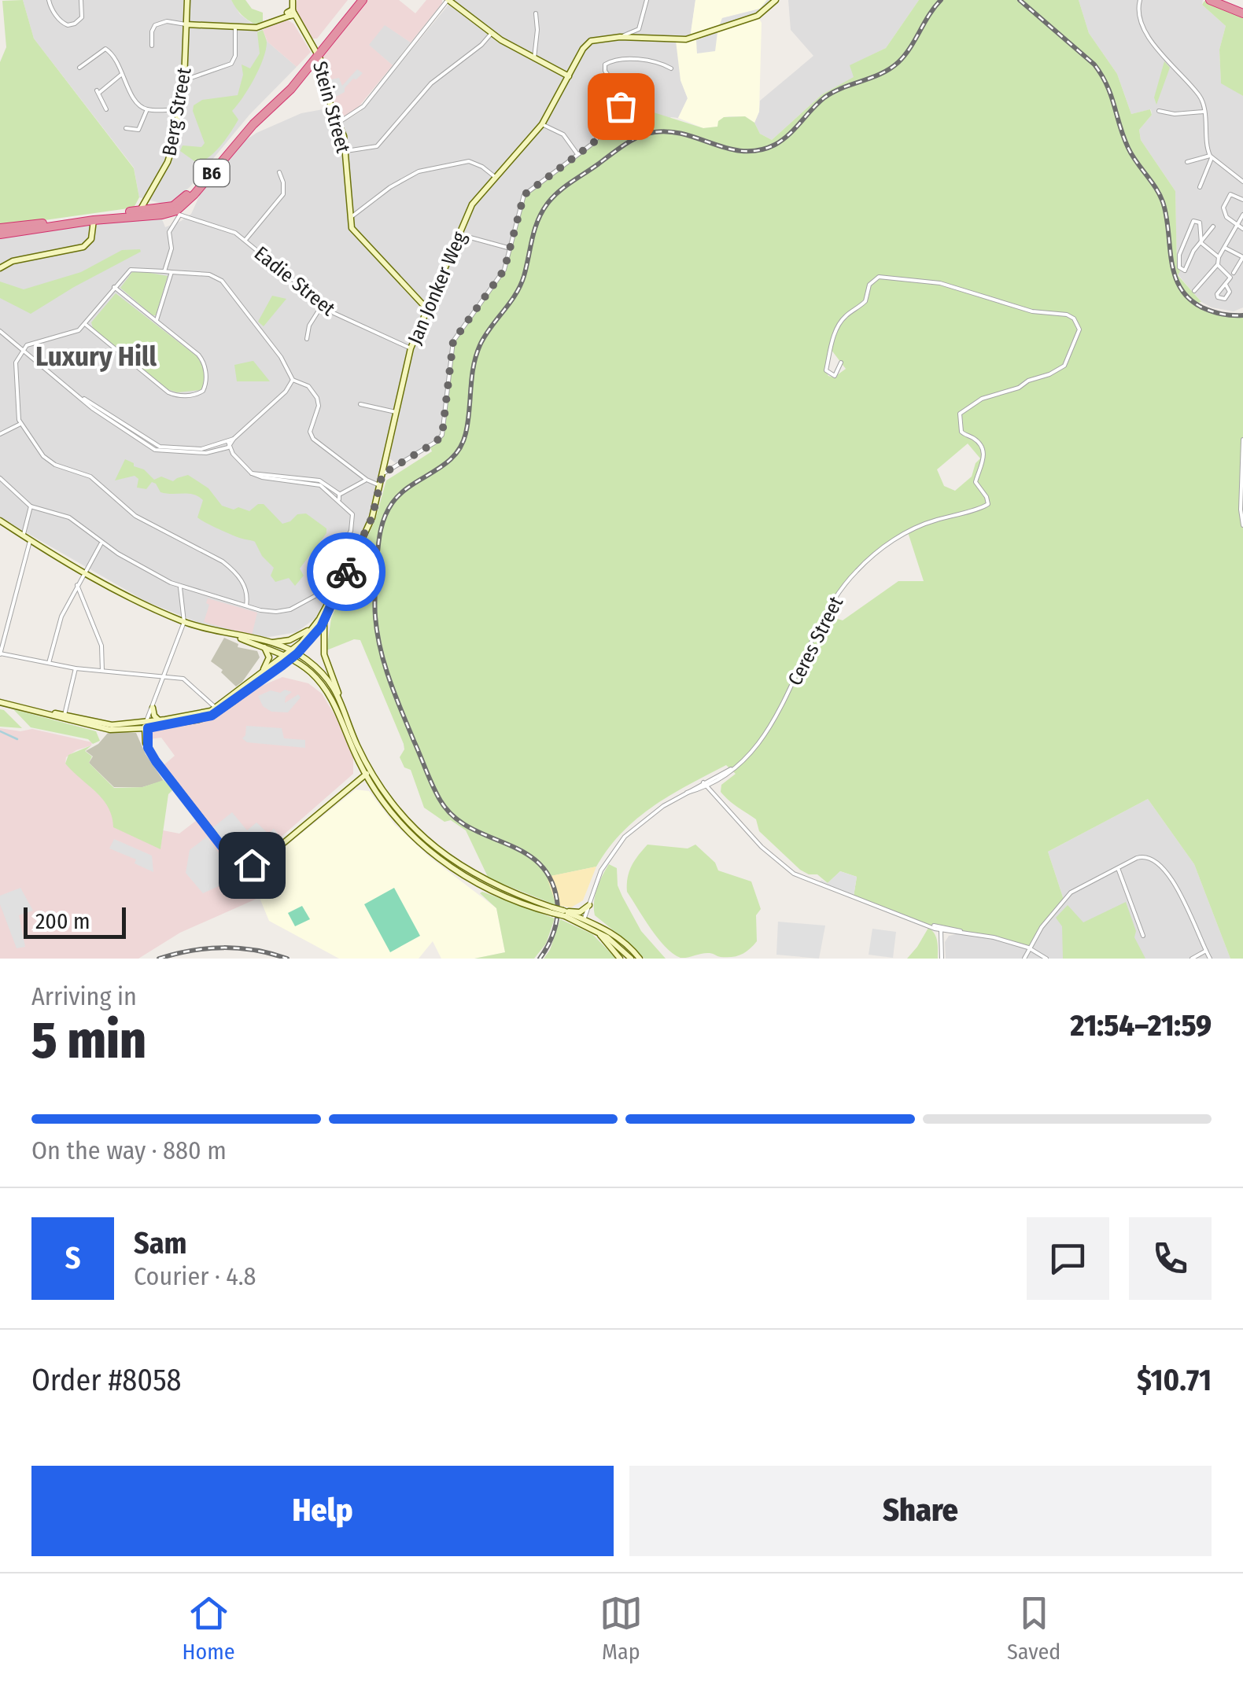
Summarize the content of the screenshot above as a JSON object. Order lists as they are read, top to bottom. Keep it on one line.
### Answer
{"streets":{"highway":["B6"],"main road":["Stein Street","Berg Street","Jan Jonker Weg"],"street":["Eadie Street","Ceres Street"]},"crossings":[["Stein Street","B6"],["Stein Street","Jan Jonker Weg"],["B6","Eadie Street"],["Eadie Street","Jan Jonker Weg"]],"districts":["Luxury Hill"],"scale_bar":"200 m","page":{"scale":"200 m","heading":["5 min","Arriving in","21:54–21:59"],"panel":["Sam","Courier · 4.8","Order #8058","$10.71"],"bar":"On the way · 880 m","round":"S","buttons":["Help","Share"],"tabs":["Home","Map","Saved"]}}
